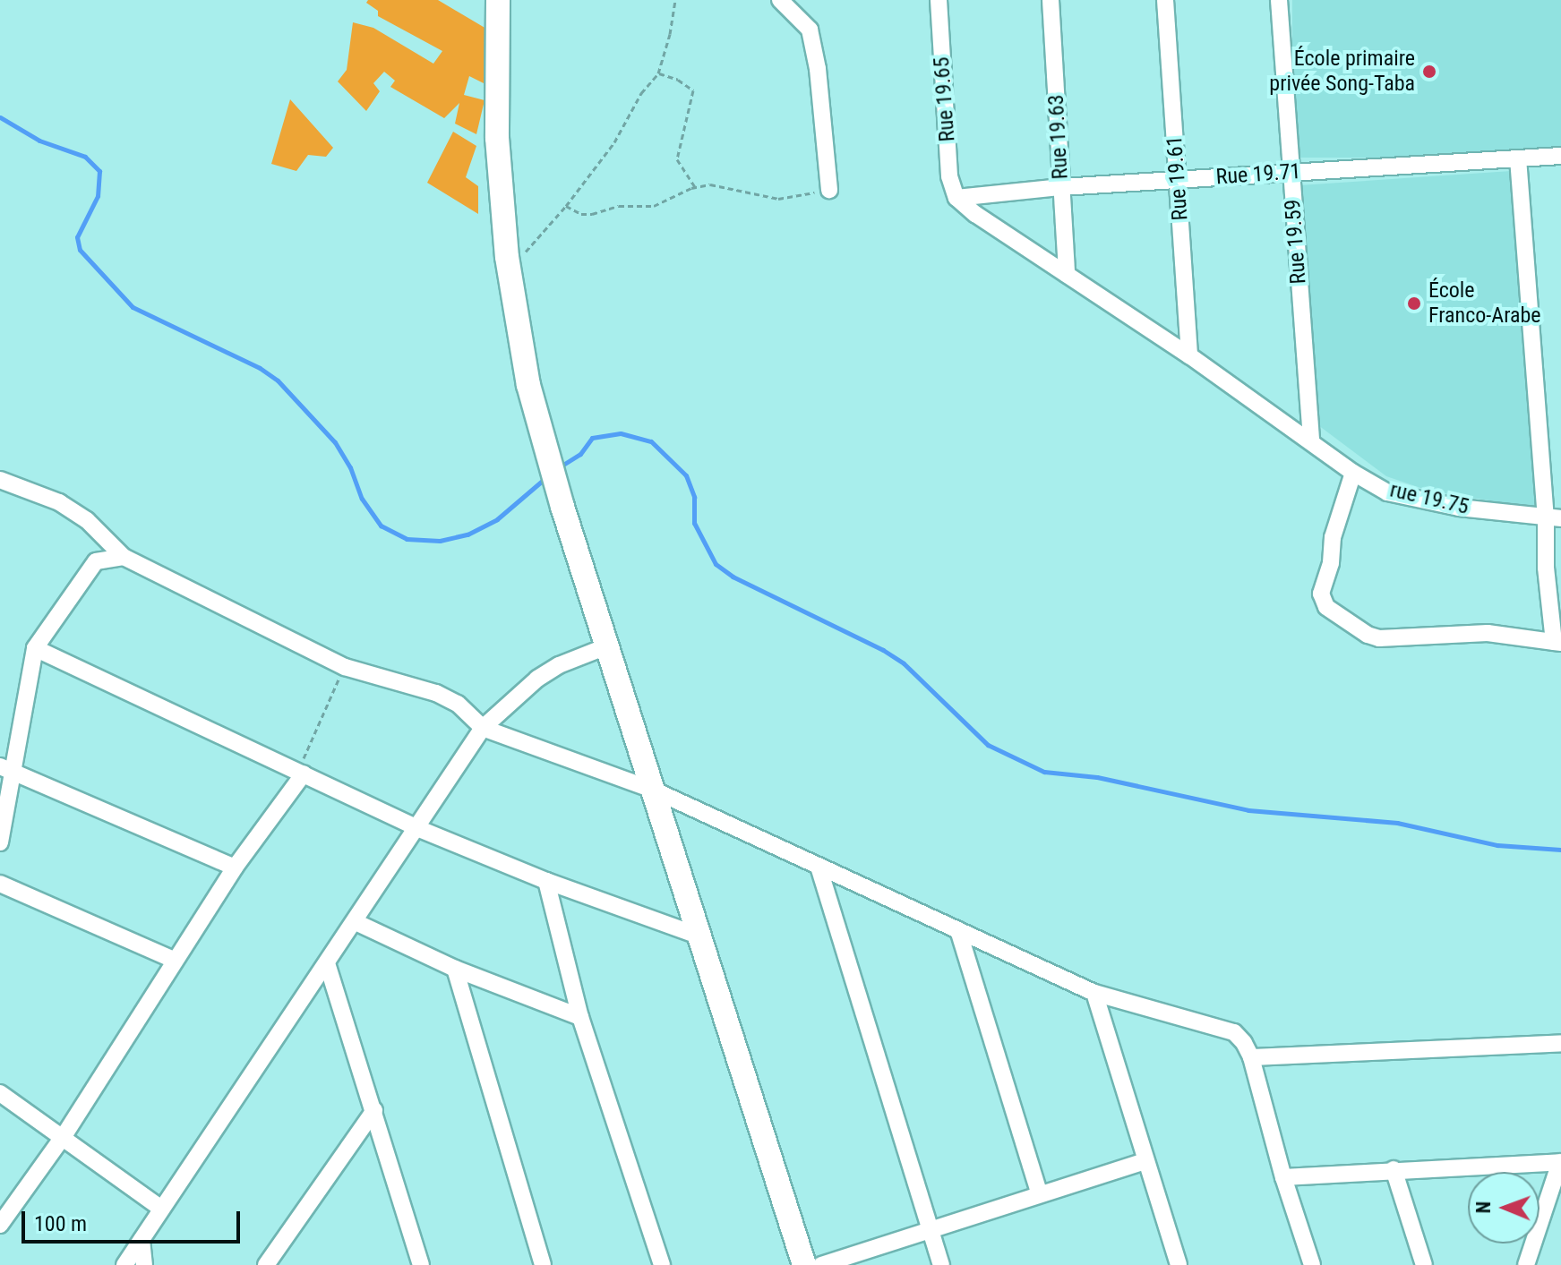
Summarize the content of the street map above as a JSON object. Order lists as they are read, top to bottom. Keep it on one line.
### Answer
{"streets":{"street":["Rue 19.65","Rue 19.63","Rue 19.71","Rue 19.61","Rue 19.59","rue 19.75"]},"crossings":[["Rue 19.65","Rue 19.71"],["Rue 19.65","rue 19.75"],["Rue 19.63","Rue 19.71"],["Rue 19.63","rue 19.75"],["Rue 19.71","Rue 19.61"],["Rue 19.71","Rue 19.59"],["Rue 19.71","rue 19.75"],["Rue 19.61","rue 19.75"],["Rue 19.59","rue 19.75"]],"places":["École primaire privée Song-Taba","École Franco-Arabe"],"scale_bar":"100 m","north":"left"}
